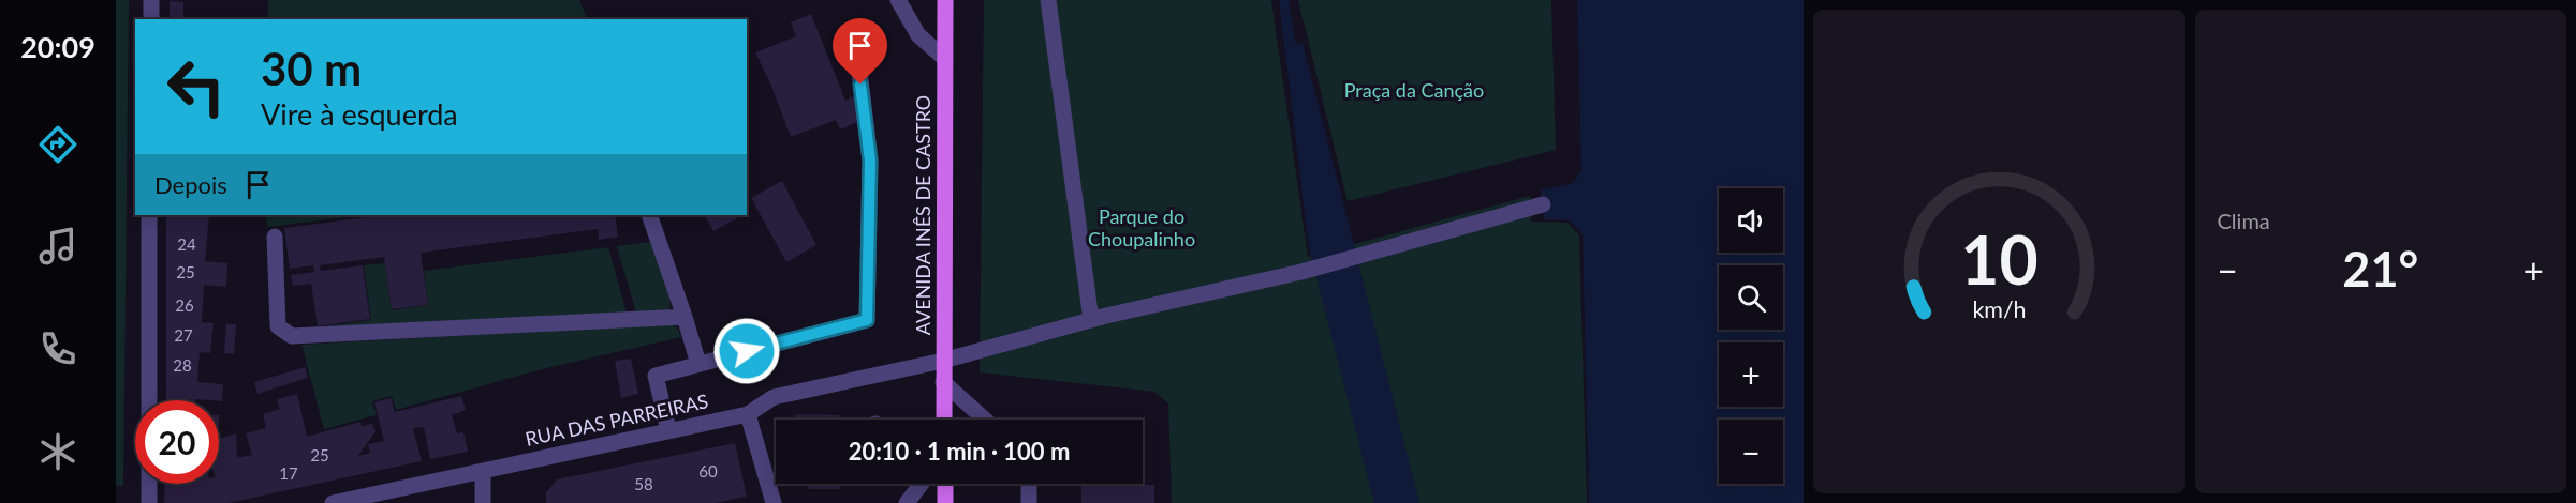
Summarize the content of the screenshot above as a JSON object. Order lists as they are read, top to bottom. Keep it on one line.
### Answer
{"streets":{"main road":["AVENIDA INÊS DE CASTRO"],"street":["RUA DAS PARREIRAS"]},"crossings":[["AVENIDA INÊS DE CASTRO","RUA DAS PARREIRAS"]],"parks":["Praça da Canção","Parque do Choupalinho"],"house_numbers":["24","25","26","27","28","25","60","17","58"],"page":{"tabs":"20:09","tile":"Clima","turn":["30 m","Vire à esquerda"],"then":"Depois","map_buttons":["+","−"],"heat":["−","21°","+"],"limit":"20","trip":"20:10 · 1 min · 100 m","gauge":["10","km/h"]}}
